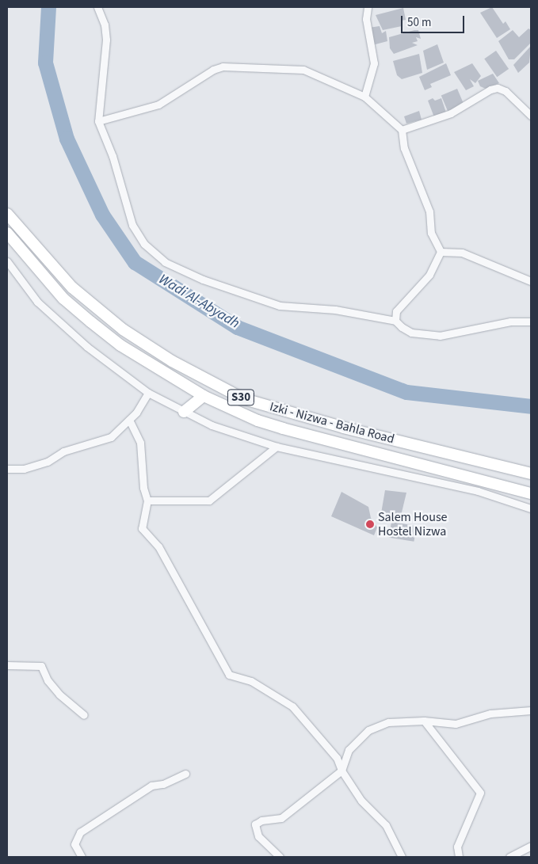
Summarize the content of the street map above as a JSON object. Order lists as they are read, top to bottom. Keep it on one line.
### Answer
{"streets":{"main road":["S30","Izki - Nizwa - Bahla Road"]},"water":["Wadi Al-Abyadh"],"places":["Salem House Hostel Nizwa"],"scale_bar":"50 m"}
